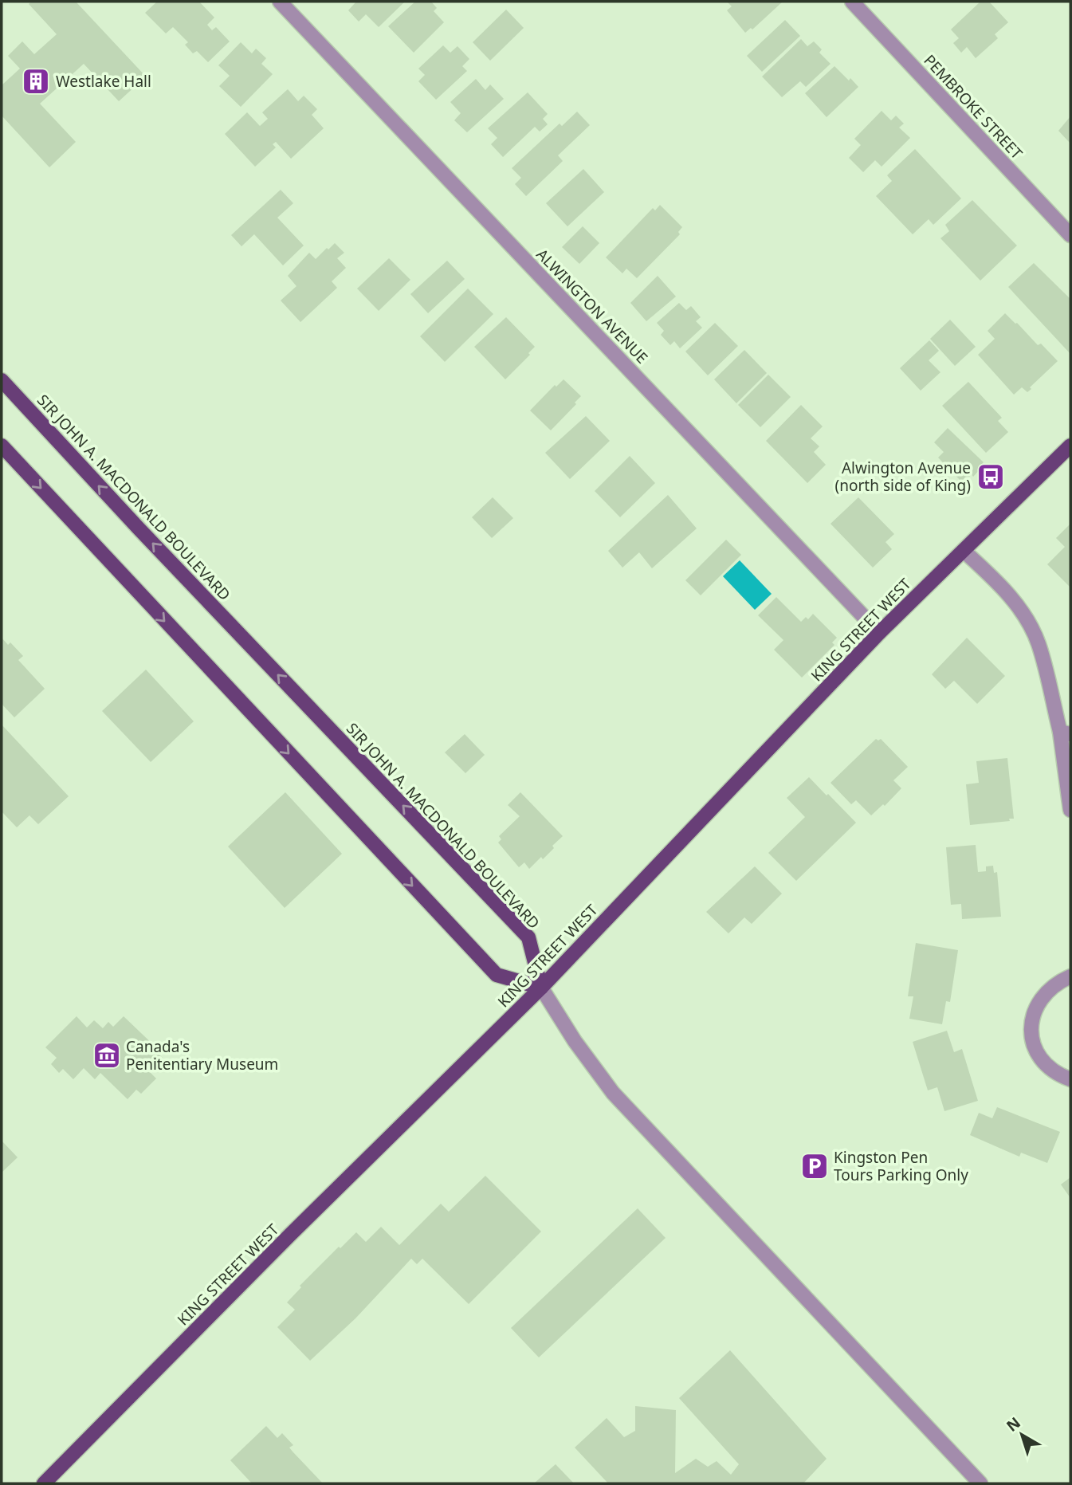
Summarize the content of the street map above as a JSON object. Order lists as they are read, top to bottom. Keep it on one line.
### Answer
{"streets":{"main road":["SIR JOHN A. MACDONALD BOULEVARD","KING STREET WEST"],"street":["PEMBROKE STREET","ALWINGTON AVENUE"]},"crossings":[["ALWINGTON AVENUE","KING STREET WEST"],["SIR JOHN A. MACDONALD BOULEVARD","KING STREET WEST"]],"places":{"building":["Westlake Hall"],"bus stop":["Alwington Avenue (north side of King)"],"museum":["Canada's Penitentiary Museum"],"parking":["Kingston Pen Tours Parking Only"]},"north":"top left"}
